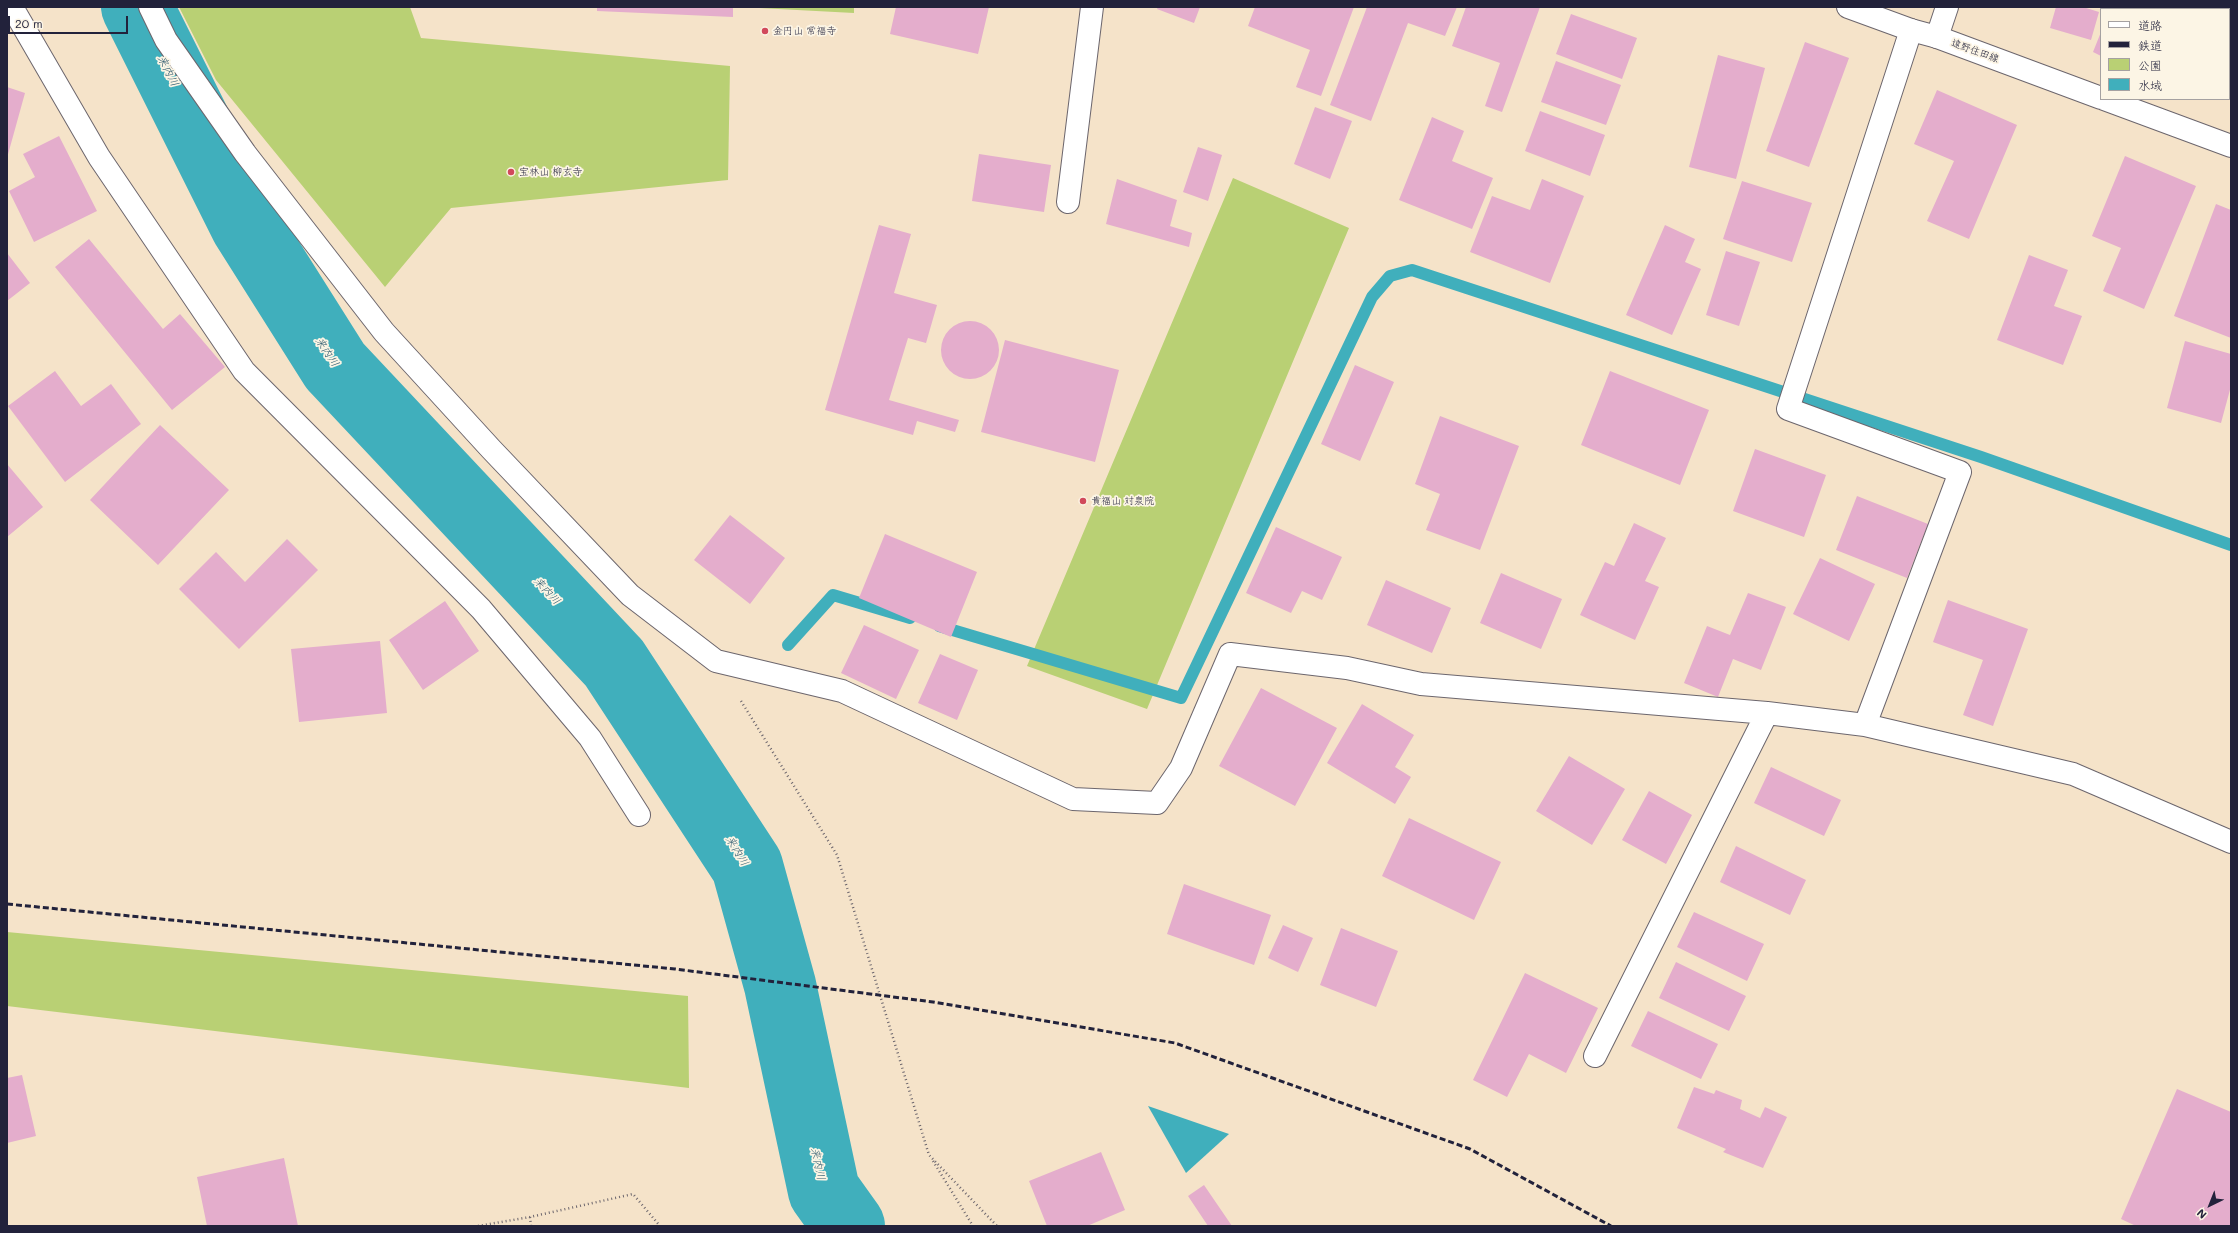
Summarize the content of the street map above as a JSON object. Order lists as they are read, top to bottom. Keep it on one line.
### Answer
{"streets":{"street":["遠野住田線"]},"water":["来内川"],"places":["金円山 常福寺","宝林山 柳玄寺","貴福山 対泉院"],"legend":["道路","鉄道","公園","水域"],"scale_bar":"20 m","north":"bottom left"}
